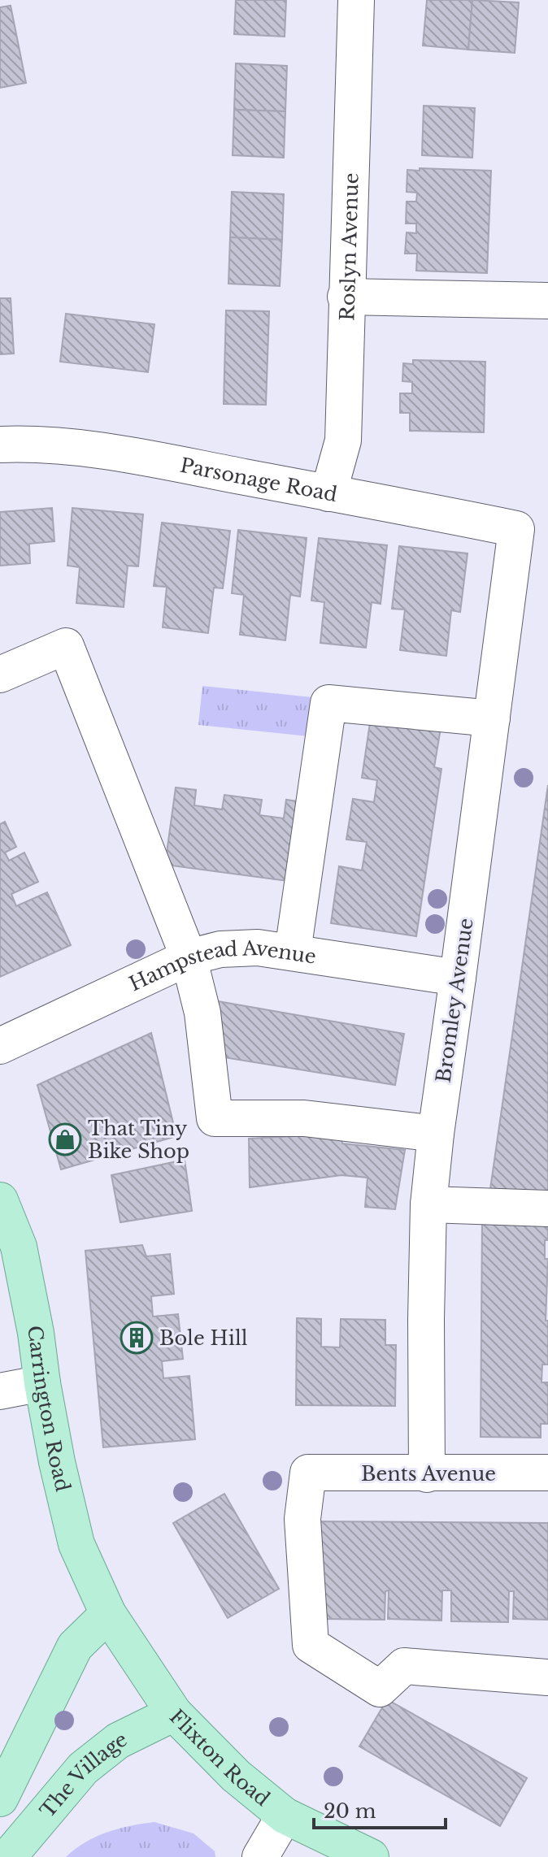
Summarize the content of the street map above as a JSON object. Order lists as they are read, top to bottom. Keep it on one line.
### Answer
{"streets":{"main road":["Carrington Road","Flixton Road","The Village"],"street":["Roslyn Avenue","Parsonage Road","Hampstead Avenue","Bromley Avenue","Bents Avenue"]},"crossings":[["Roslyn Avenue","Parsonage Road"],["Parsonage Road","Bromley Avenue"],["Hampstead Avenue","Bromley Avenue"],["Bromley Avenue","Bents Avenue"],["Carrington Road","Flixton Road"],["Flixton Road","The Village"]],"places":{"shop":["That Tiny Bike Shop"],"building":["Bole Hill"]},"scale_bar":"20 m"}
